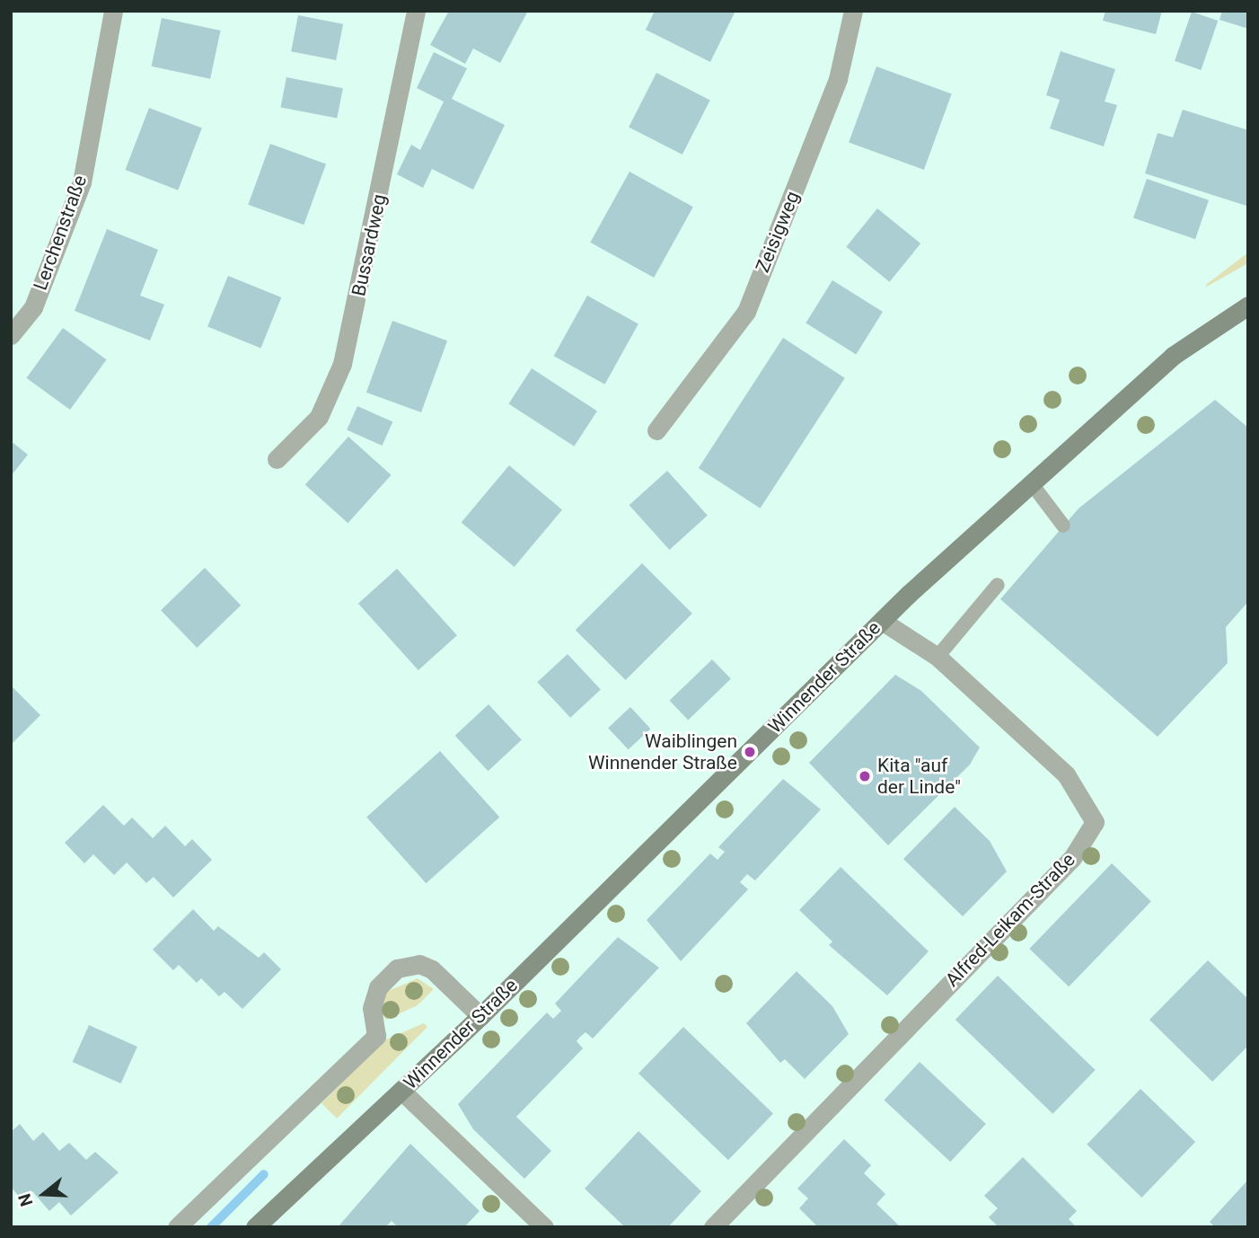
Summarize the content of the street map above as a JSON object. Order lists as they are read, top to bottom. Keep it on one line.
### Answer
{"streets":{"street":["Zeisigweg","Lerchenstraße","Bussardweg","Winnender Straße","Alfred-Leikam-Straße"]},"crossings":[["Winnender Straße","Alfred-Leikam-Straße"]],"places":["Waiblingen Winnender Straße","Kita \"auf der Linde\""],"north":"left"}
